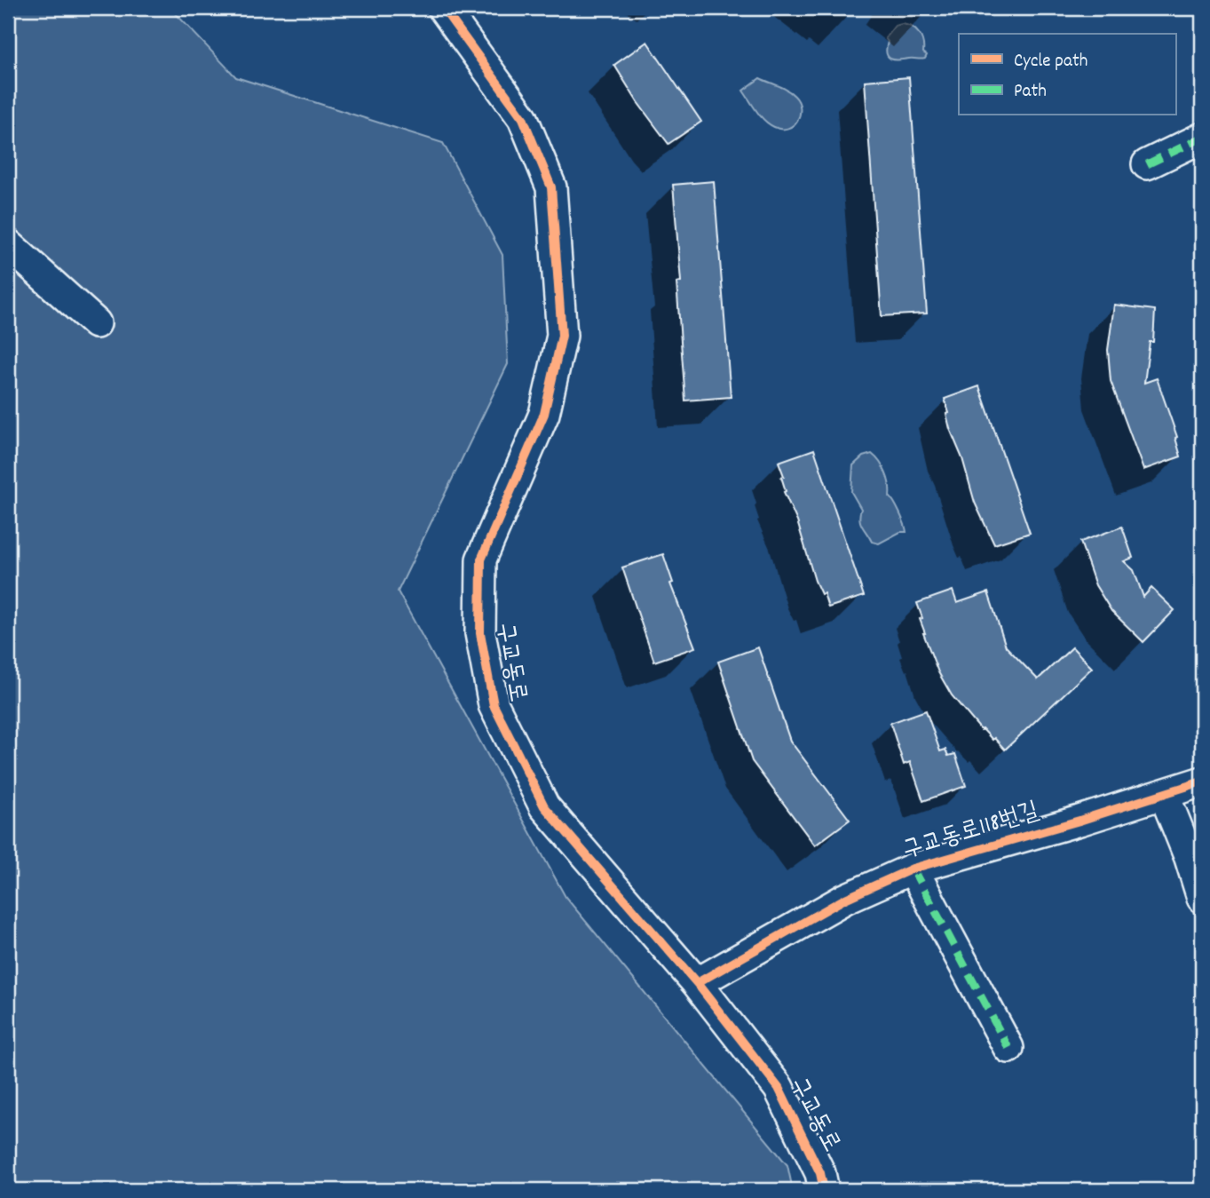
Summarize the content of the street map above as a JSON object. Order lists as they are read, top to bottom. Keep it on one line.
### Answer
{"streets":{"street":["구교동로","구교동로118번길"]},"crossings":[["구교동로","구교동로118번길"]],"legend":["Cycle path","Path"]}
